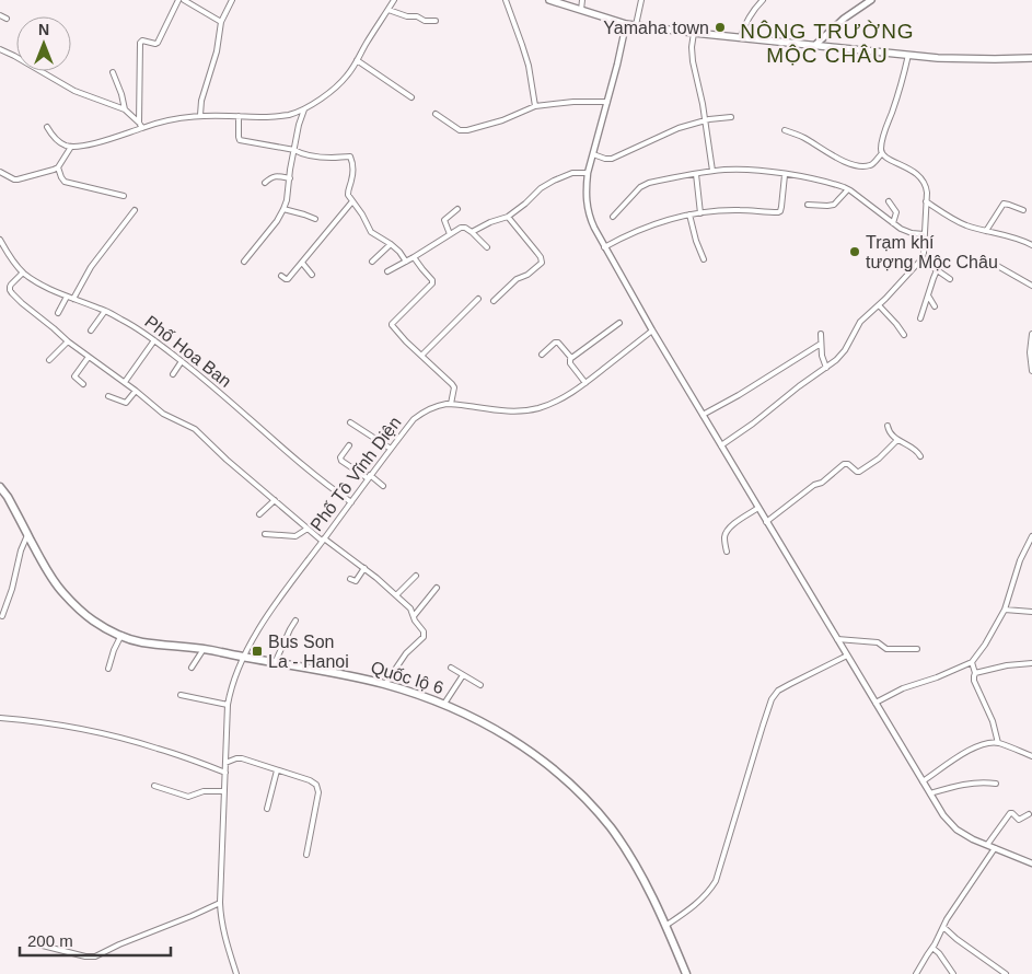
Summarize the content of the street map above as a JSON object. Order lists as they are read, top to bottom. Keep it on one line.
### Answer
{"streets":{"highway":["Quốc lộ 6"],"street":["Phố Hoa Ban","Phố Tô Vĩnh Diện"]},"crossings":[["Phố Hoa Ban","Phố Tô Vĩnh Diện"],["Phố Tô Vĩnh Diện","Quốc lộ 6"]],"districts":["NÔNG TRƯỜNG MỘC CHÂU"],"places":{"other":["Yamaha town","Trạm khí tượng Mộc Châu"],"transit":["Bus Son La - Hanoi"]},"scale_bar":"200 m","north":"top"}
